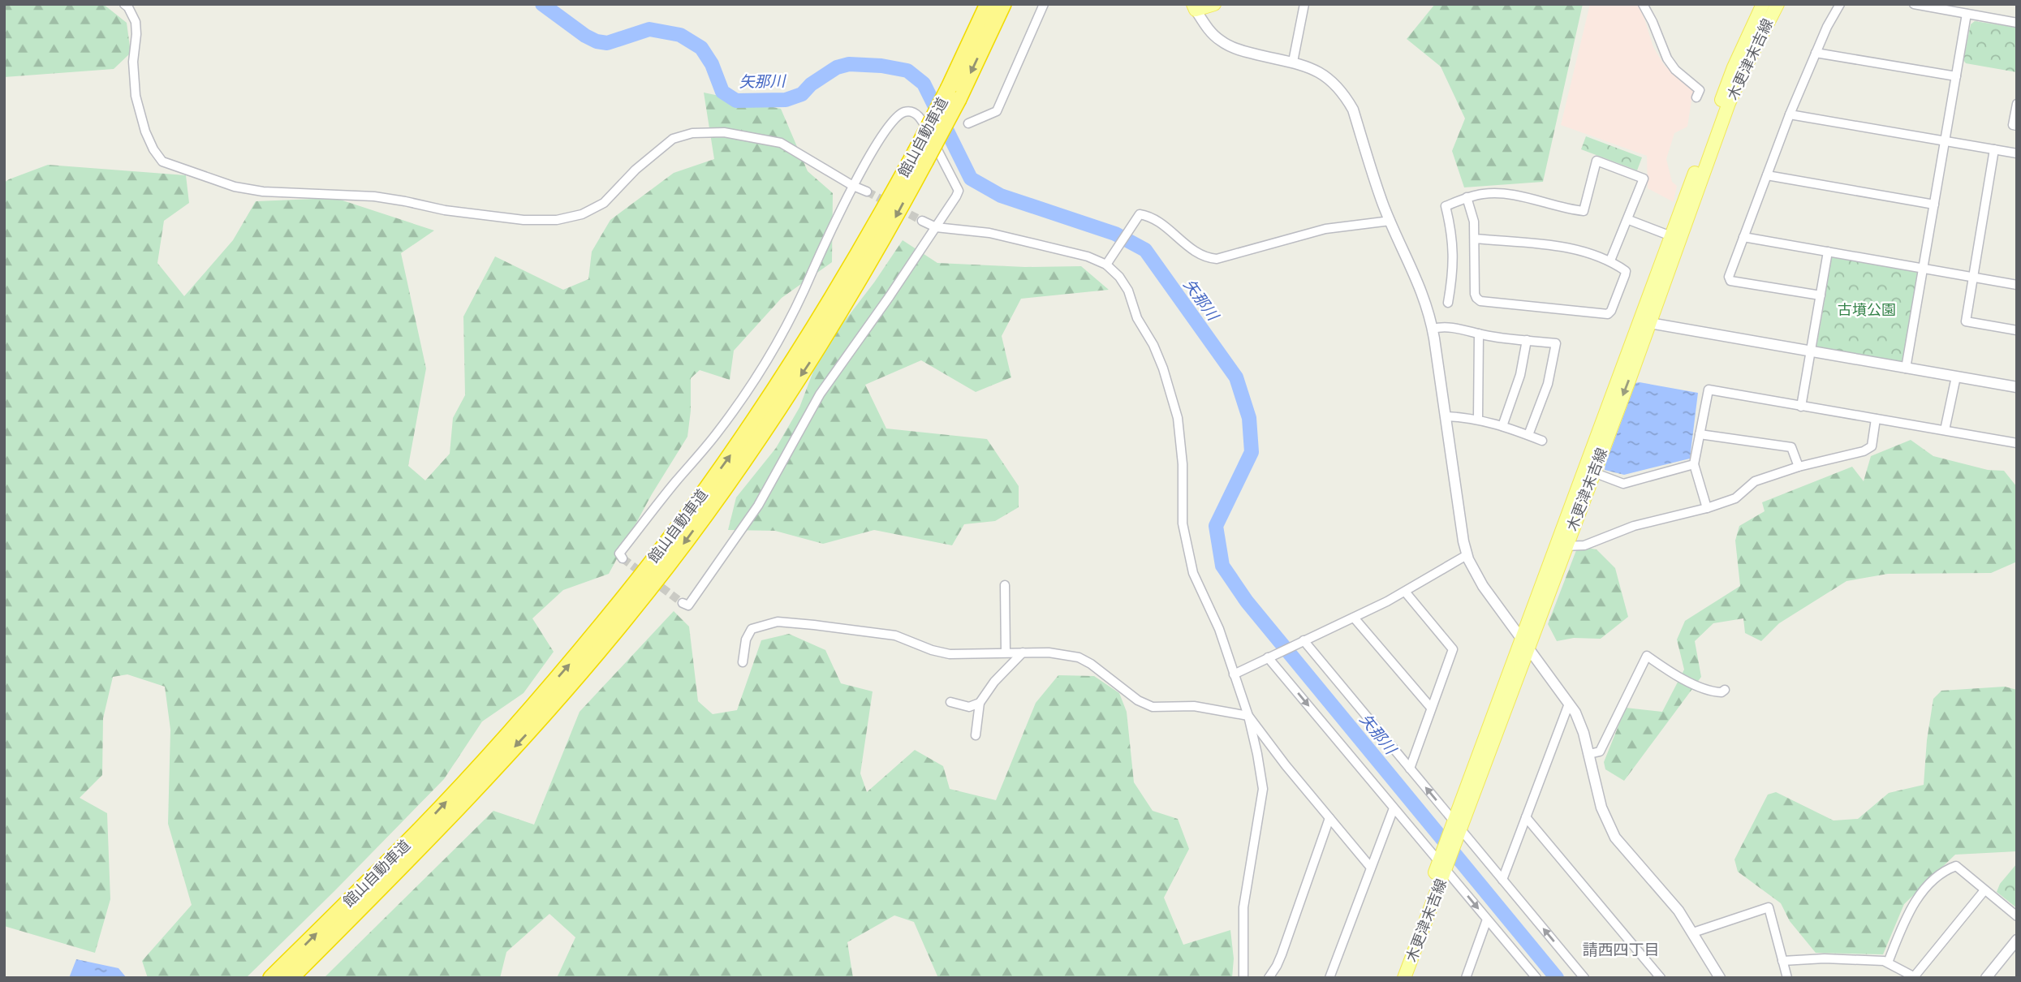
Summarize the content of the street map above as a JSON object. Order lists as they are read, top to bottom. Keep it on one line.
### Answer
{"streets":{"highway":["館山自動車道"],"main road":["木更津末吉線"]},"districts":["請西四丁目"],"water":["矢那川"],"parks":["古墳公園"]}
